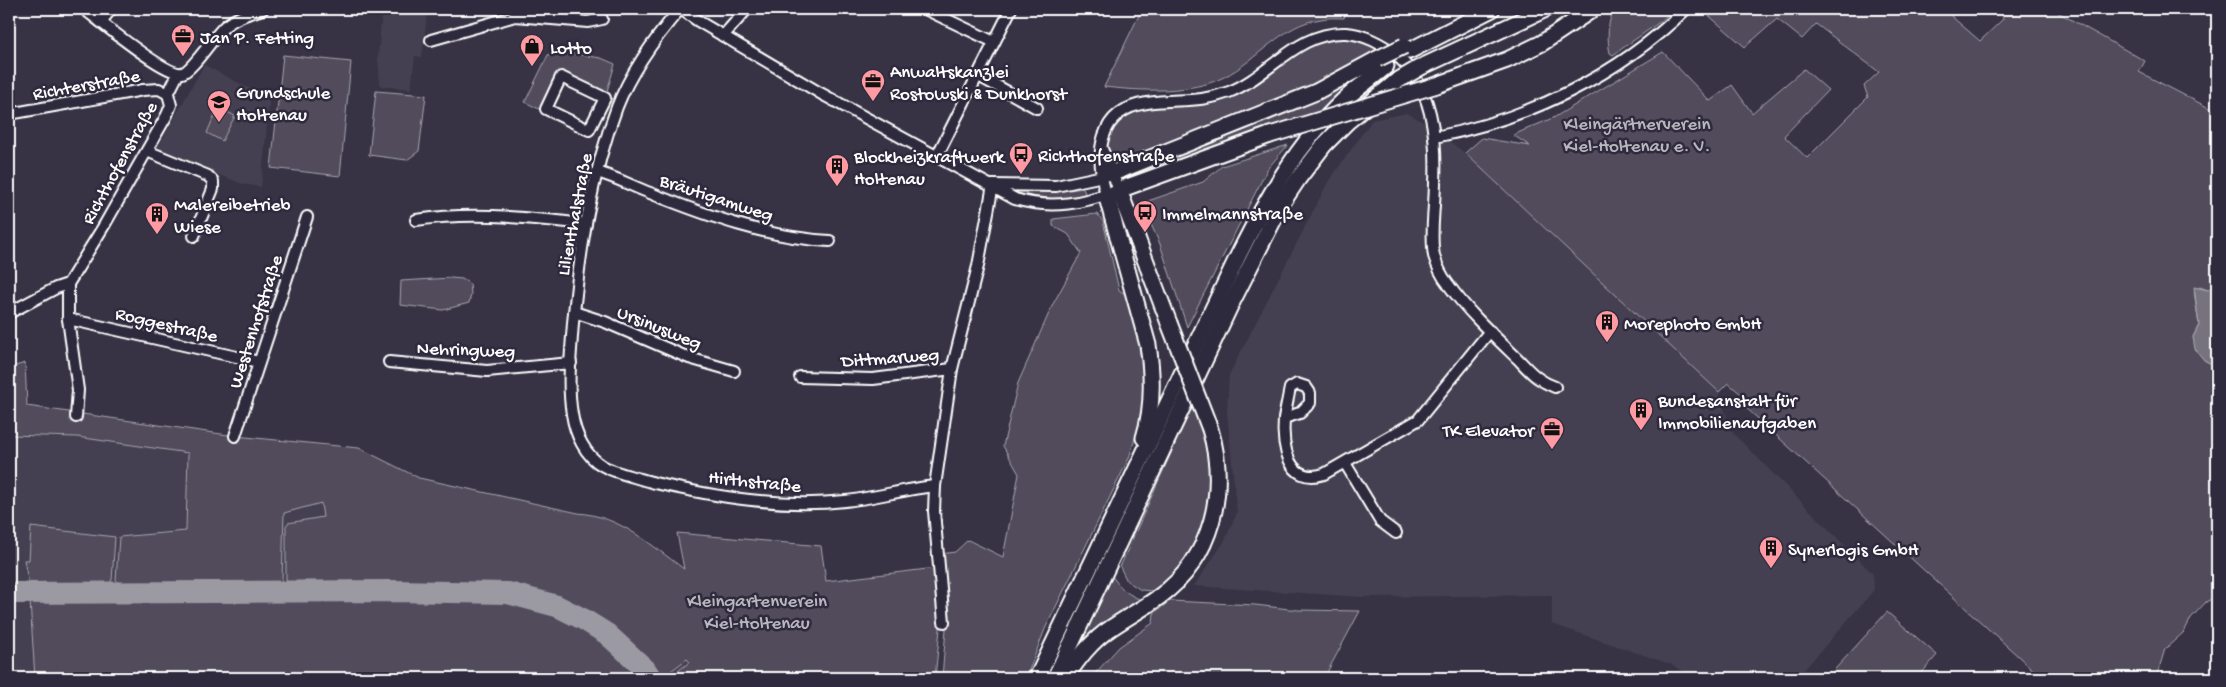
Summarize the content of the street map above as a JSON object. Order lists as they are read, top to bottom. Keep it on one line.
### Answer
{"streets":{"street":["Richterstraße","Richthofenstraße","Bräutigamweg","Lilienthalstraße","Westenhofstraße","Roggestraße","Ursinusweg","Nehringweg","Dittmarweg","Hirthstraße"]},"crossings":[["Richterstraße","Richthofenstraße"],["Bräutigamweg","Lilienthalstraße"],["Lilienthalstraße","Ursinusweg"],["Lilienthalstraße","Nehringweg"],["Lilienthalstraße","Hirthstraße"],["Westenhofstraße","Roggestraße"]],"parks":["Kleingärtnerverein Kiel-Holtenau e. V.","Kleingartenverein Kiel-Holtenau"],"places":{"office":["Jan P. Fetting","Anwaltskanzlei Rostowski & Dunkhorst","TK Elevator"],"shop":["Lotto"],"school or university":["Grundschule Holtenau"],"bus stop":["Richthofenstraße","Immelmannstraße"],"building":["Blockheizkraftwerk Holtenau","Malereibetrieb Wiese","Morephoto GmbH","Bundesanstalt für Immobilienaufgaben","Synerlogis GmbH"]}}
